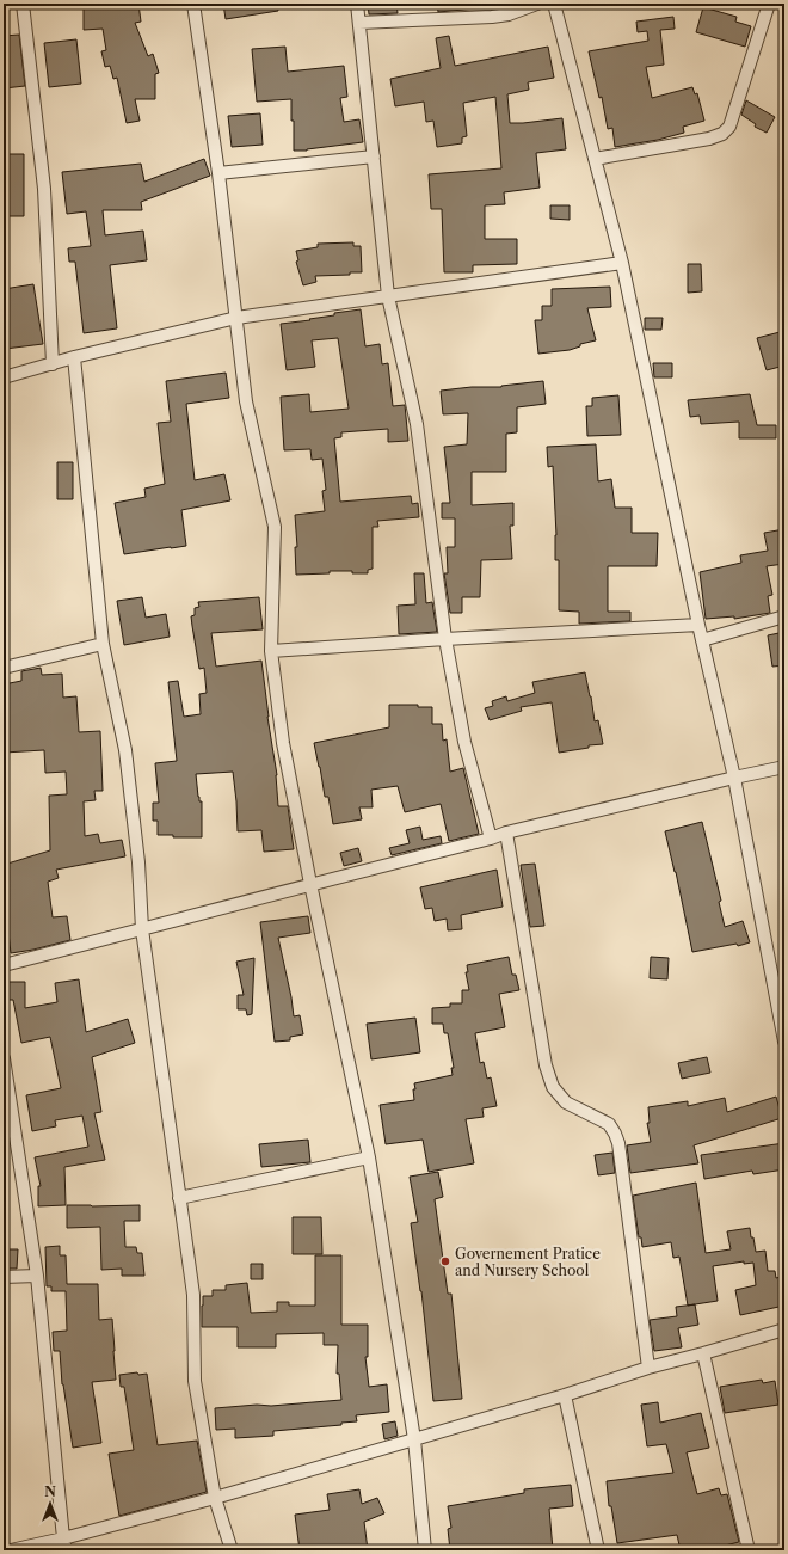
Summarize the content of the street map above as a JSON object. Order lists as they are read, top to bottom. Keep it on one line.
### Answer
{"places":["Governement Pratice and Nursery School"],"north":"top"}
